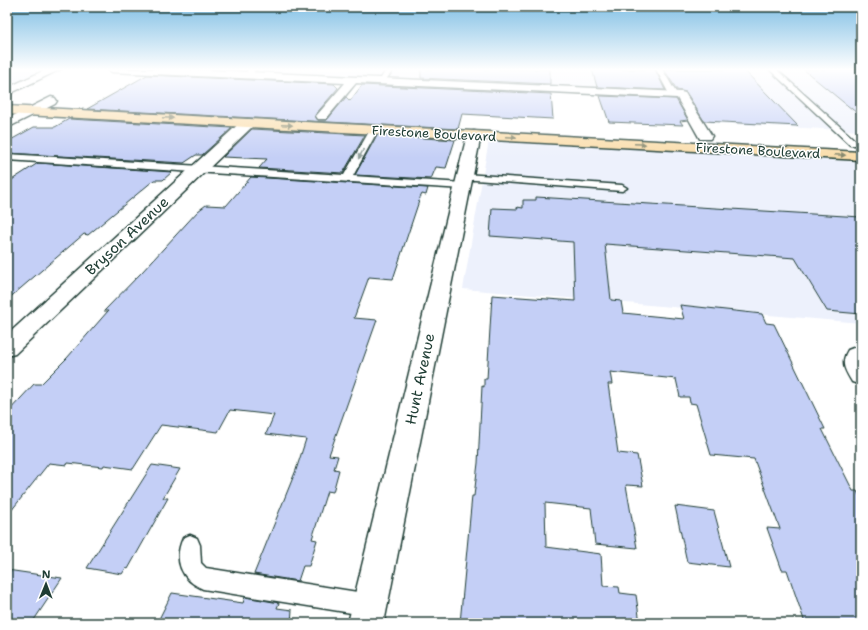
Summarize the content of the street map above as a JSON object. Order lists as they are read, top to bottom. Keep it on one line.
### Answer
{"streets":{"main road":["Firestone Boulevard"],"street":["Bryson Avenue","Hunt Avenue"]},"crossings":[["Firestone Boulevard","Bryson Avenue"],["Firestone Boulevard","Hunt Avenue"]],"north":"top"}
